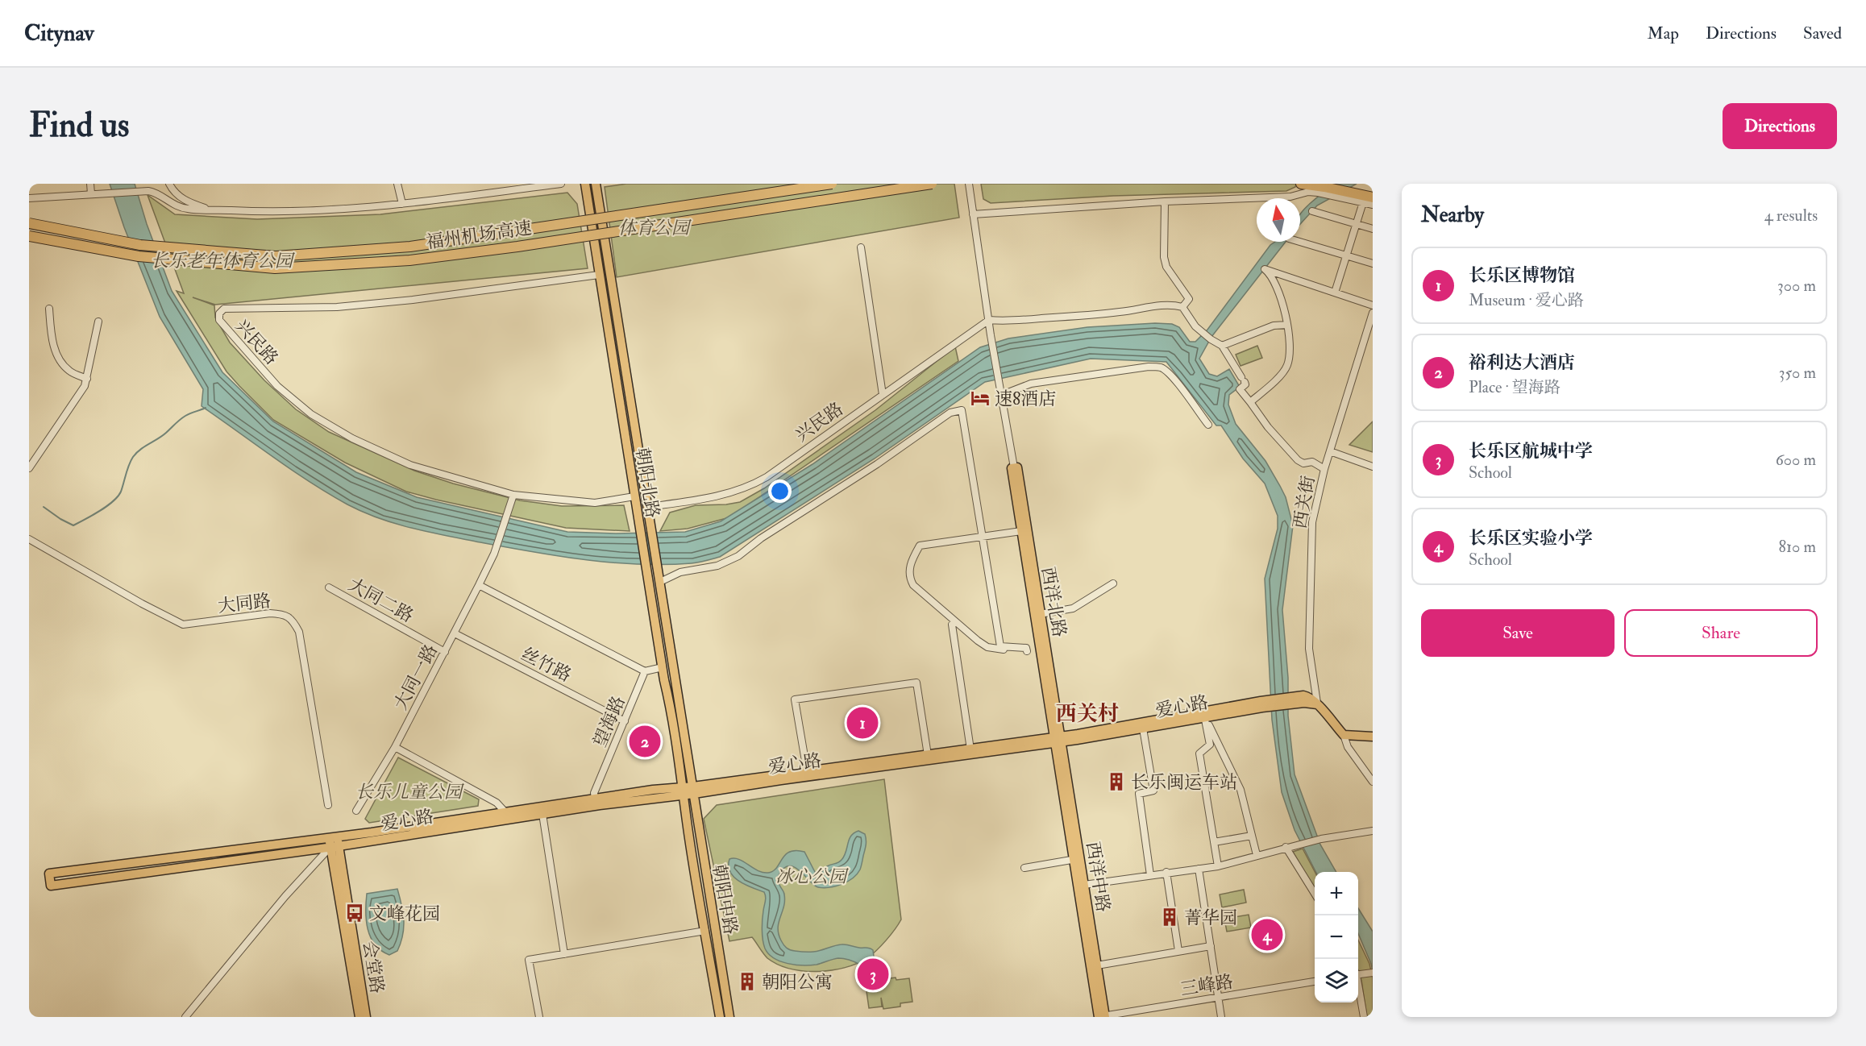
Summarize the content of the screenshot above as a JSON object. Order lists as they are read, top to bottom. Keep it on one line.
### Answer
{"streets":{"highway":["福州机场高速"],"main road":["朝阳北路","西洋北路","爱心路","西洋中路","朝阳中路","会堂路"],"street":["兴民路","西关街","大同二路","大同路","丝竹路","大同一路","望海路","三峰路"]},"crossings":[["兴民路","朝阳北路"],["兴民路","西洋北路"],["兴民路","大同一路"],["朝阳北路","爱心路"],["朝阳北路","朝阳中路"],["西关街","爱心路"],["大同二路","大同一路"],["西洋北路","爱心路"],["西洋北路","西洋中路"],["丝竹路","大同一路"],["丝竹路","望海路"],["爱心路","望海路"],["爱心路","西洋中路"],["爱心路","朝阳中路"],["爱心路","会堂路"],["西洋中路","三峰路"]],"districts":["西关村"],"parks":["体育公园","长乐老年体育公园","长乐儿童公园","冰心公园"],"places":{"hotel":["速8酒店"],"building":["长乐闽运车站","菁华园","朝阳公寓"],"bus stop":["文峰花园"]},"north":"top","page":{"header":"Citynav","nav":["Map","Directions","Saved"],"buttons":["Directions",["Save","Share"]],"title":"Find us","heading":["Nearby","4 results"],"list":[{"mark":"1","name":"长乐区博物馆","note":"Museum · 爱心路","value":"300 m"},{"mark":"2","name":"裕利达大酒店","note":"Place · 望海路","value":"350 m"},{"mark":"3","name":"长乐区航城中学","note":"School","value":"600 m"},{"mark":"4","name":"长乐区实验小学","note":"School","value":"810 m"}],"pins":["1","2","4","3"],"map_buttons":["+","−"]}}
